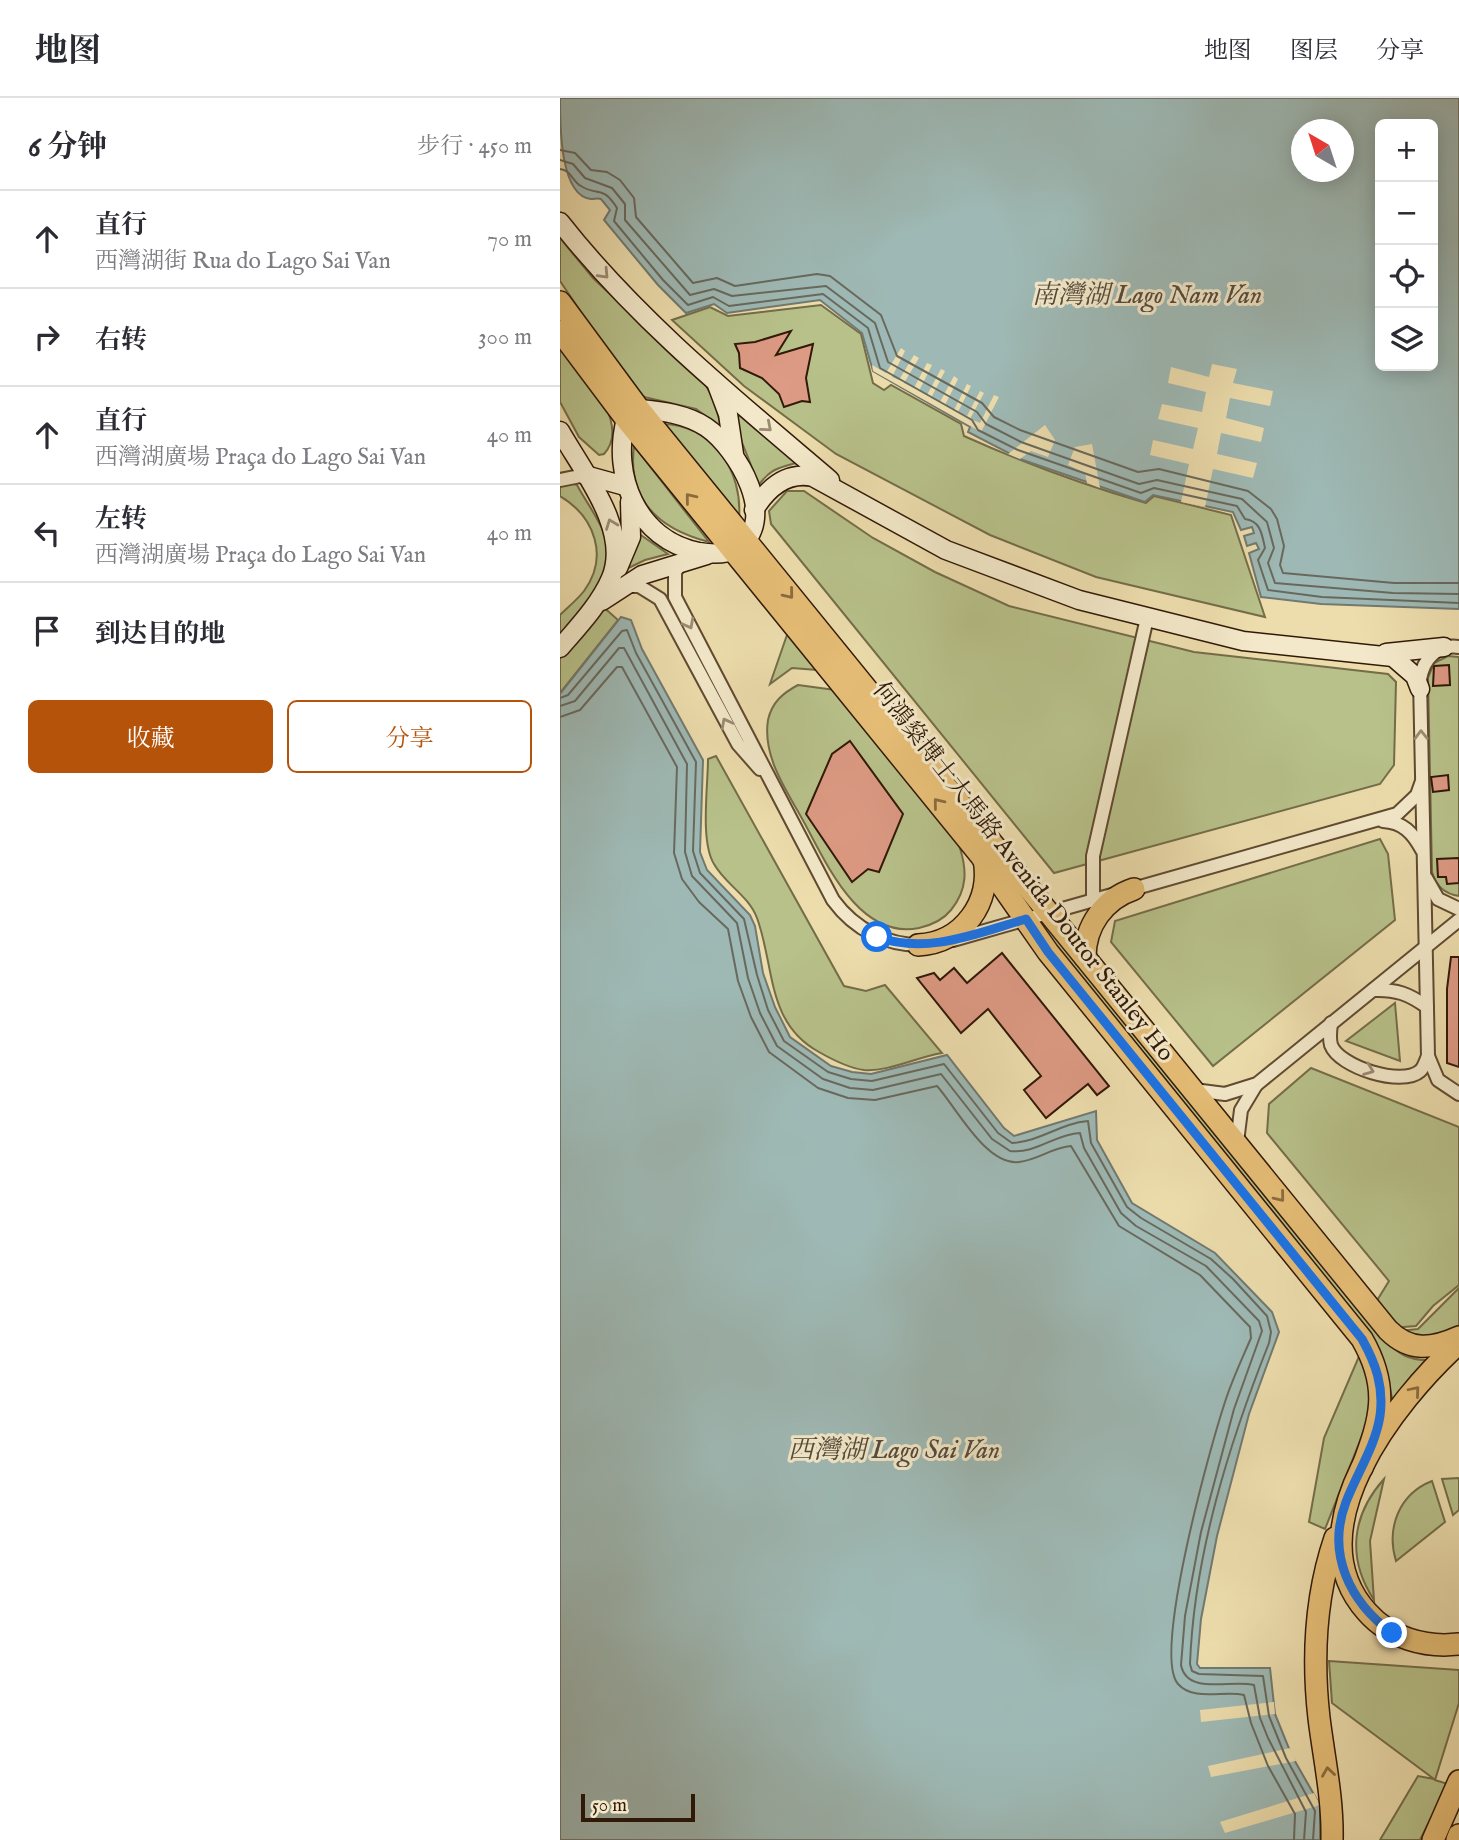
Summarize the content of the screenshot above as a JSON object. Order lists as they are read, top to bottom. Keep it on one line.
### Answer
{"streets":{"main road":["何鴻燊博士大馬路 Avenida Doutor Stanley Ho"]},"water":["南灣湖 Lago Nam Van","西灣湖 Lago Sai Van"],"scale_bar":"50 m","north":"top left","page":{"header":"地图","nav":["地图","图层","分享"],"heading":["6 分钟","步行 · 450 m"],"map_buttons":["+","−"],"list":[["直行","西灣湖街 Rua do Lago Sai Van","70 m"],["右转","300 m"],["直行","西灣湖廣場 Praça do Lago Sai Van","40 m"],["左转","西灣湖廣場 Praça do Lago Sai Van","40 m"],"到达目的地"],"buttons":["收藏","分享"],"scale":"50 m"}}
